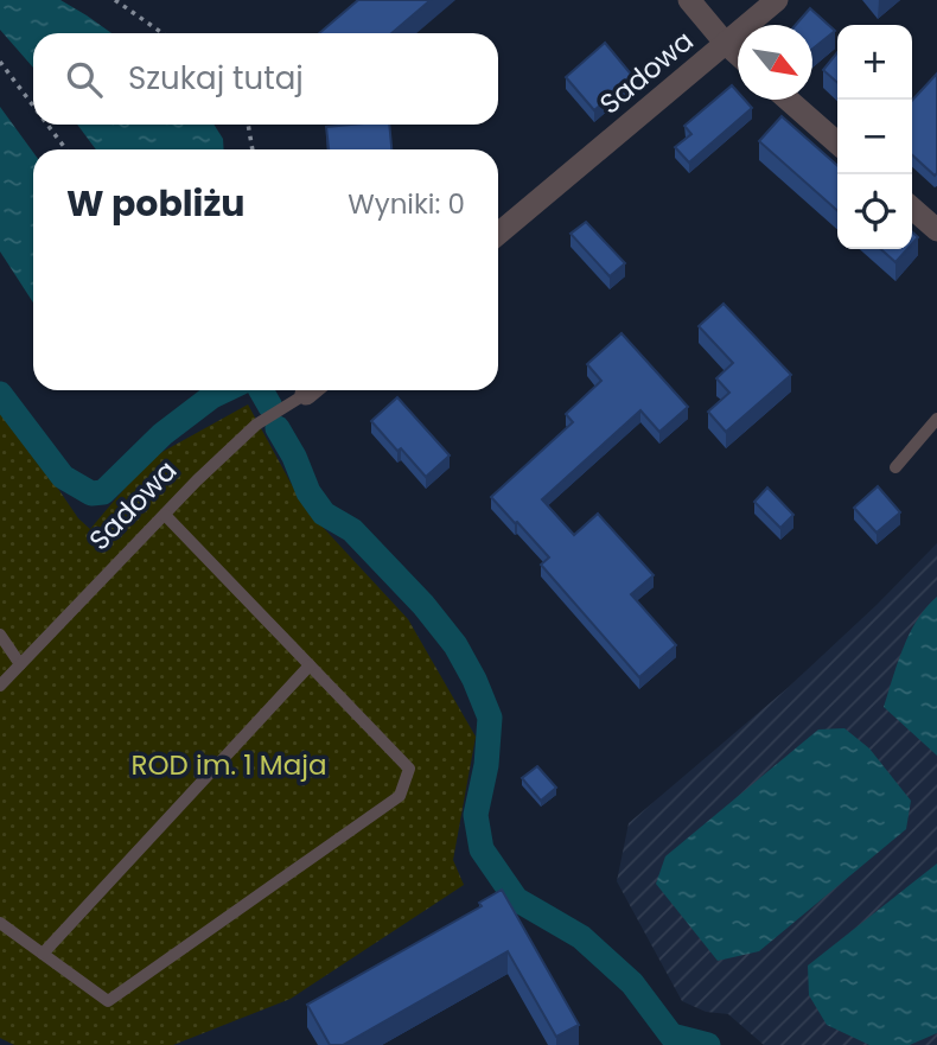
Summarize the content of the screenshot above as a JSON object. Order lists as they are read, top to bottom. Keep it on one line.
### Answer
{"streets":{"street":["Sadowa"]},"parks":["ROD im. 1 Maja"],"north":"bottom right","page":{"map_buttons":["+","−"],"search":"Szukaj tutaj","heading":["W pobliżu","Wyniki: 0"]}}
